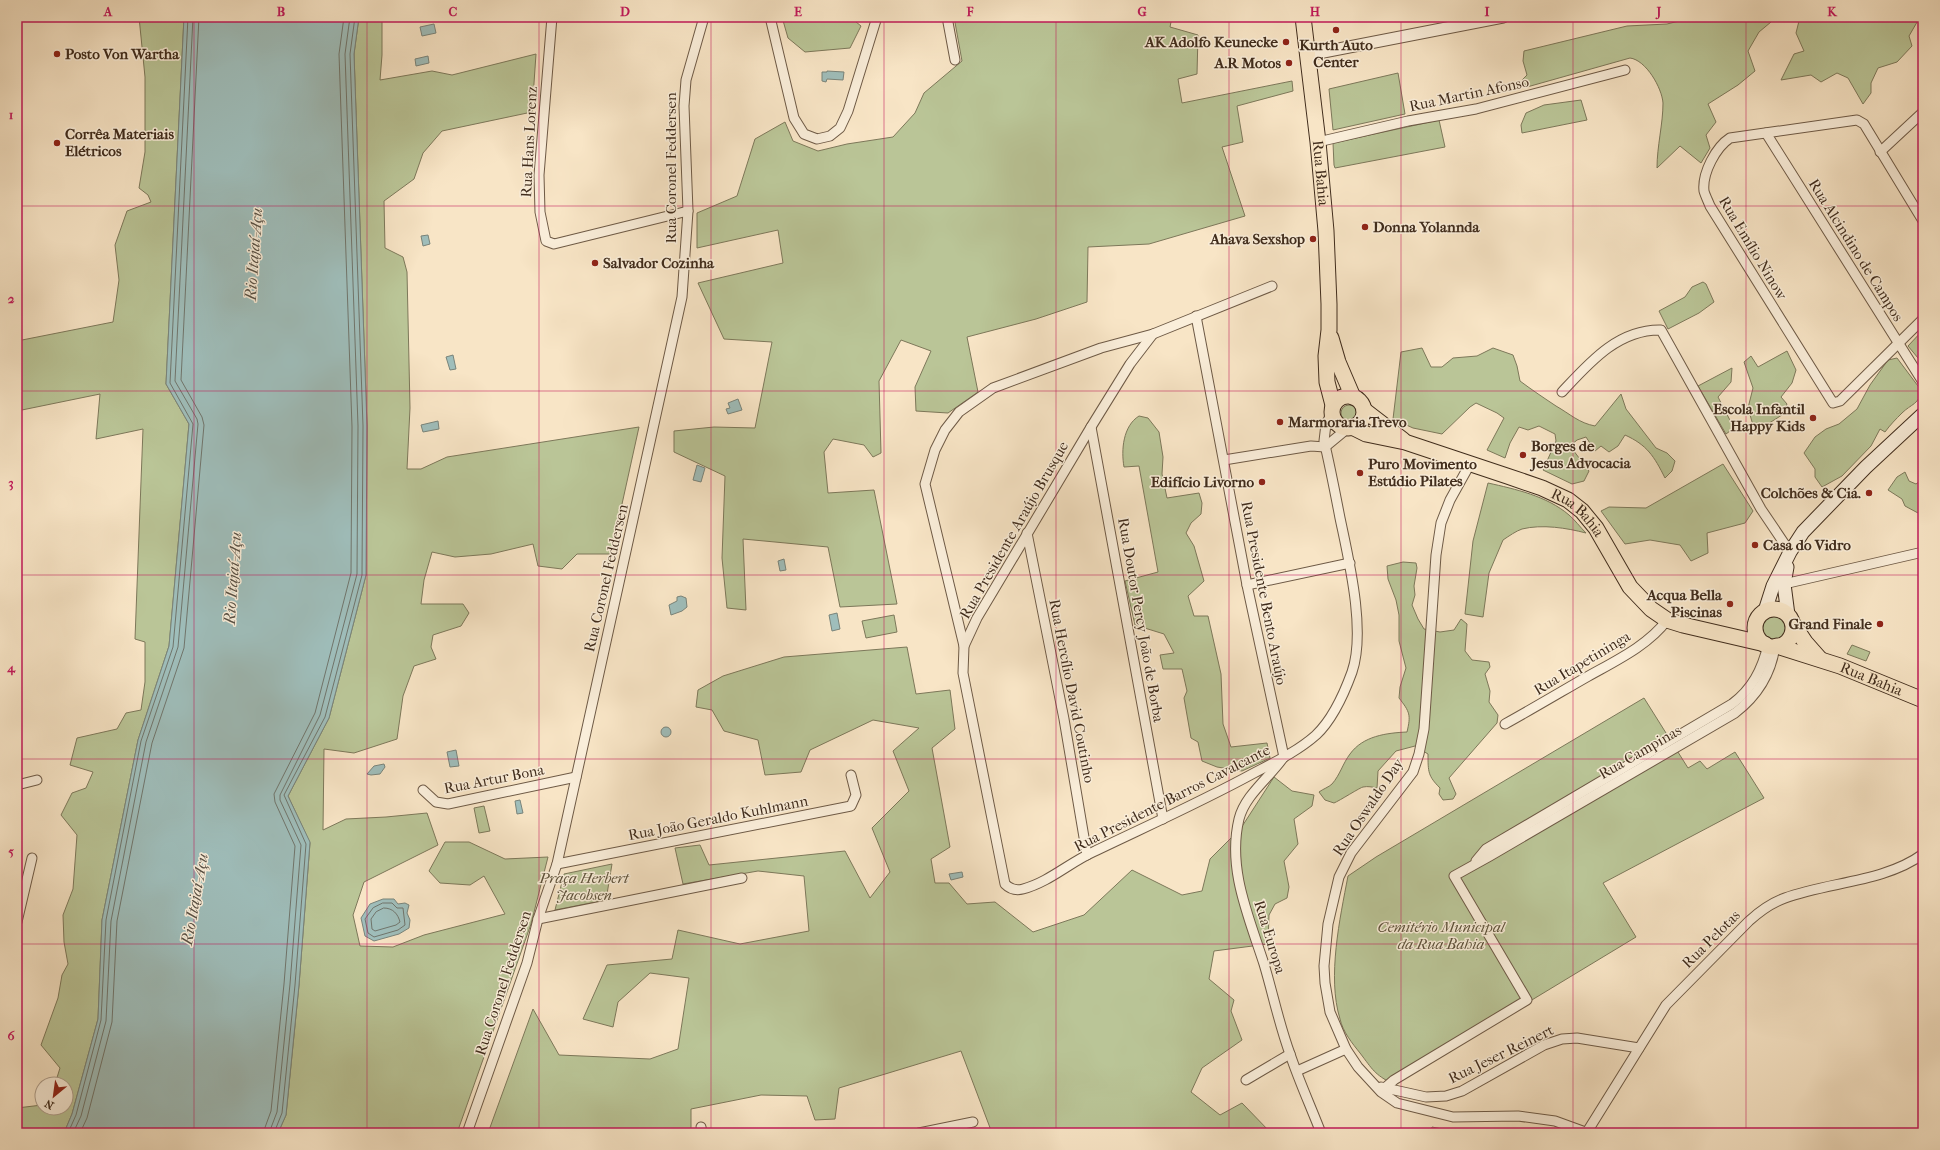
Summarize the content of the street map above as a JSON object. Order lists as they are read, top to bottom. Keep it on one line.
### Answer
{"streets":{"main road":["Rua Bahia"],"street":["Rua Martin Afonso","Rua Hans Lorenz","Rua Coronel Feddersen","Rua Emílio Ninow","Rua Alcindino de Campos","Rua Presidente Araújo Brusque","Rua Presidente Bento Araújo","Rua Doutor Percy João de Borba","Rua Itapetininga","Rua Hercílio David Coutinho","Rua Campinas","Rua Artur Bona","Rua Presidente Barros Cavalcante","Rua Oswaldo Day","Rua João Geraldo Kuhlmann","Rua Europa","Rua Pelotas","Rua Jeser Reinert"]},"crossings":[["Rua Martin Afonso","Rua Bahia"],["Rua Hans Lorenz","Rua Coronel Feddersen"],["Rua Coronel Feddersen","Rua Artur Bona"],["Rua Coronel Feddersen","Rua João Geraldo Kuhlmann"],["Rua Bahia","Rua Itapetininga"],["Rua Bahia","Rua Campinas"],["Rua Bahia","Rua Presidente Barros Cavalcante"],["Rua Bahia","Rua Oswaldo Day"],["Rua Emílio Ninow","Rua Alcindino de Campos"],["Rua Presidente Araújo Brusque","Rua Presidente Bento Araújo"],["Rua Presidente Araújo Brusque","Rua Doutor Percy João de Borba"],["Rua Presidente Araújo Brusque","Rua Hercílio David Coutinho"],["Rua Presidente Araújo Brusque","Rua Presidente Barros Cavalcante"],["Rua Presidente Bento Araújo","Rua Presidente Barros Cavalcante"],["Rua Presidente Bento Araújo","Rua Europa"],["Rua Doutor Percy João de Borba","Rua Presidente Barros Cavalcante"],["Rua Hercílio David Coutinho","Rua Presidente Barros Cavalcante"],["Rua Campinas","Rua Jeser Reinert"],["Rua Presidente Barros Cavalcante","Rua Europa"],["Rua Oswaldo Day","Rua Pelotas"],["Rua Oswaldo Day","Rua Jeser Reinert"],["Rua Pelotas","Rua Jeser Reinert"]],"water":["Rio Itajaí-Açu"],"parks":["Praça Herbert Jacobsen","Cemitério Municipal da Rua Bahia"],"places":["Kurth Auto Center","AK Adolfo Keunecke","Posto Von Wartha","A.R Motos","Corrêa Materiais Elétricos","Donna Yolannda","Ahava Sexshop","Salvador Cozinha","Escola Infantil Happy Kids","Marmoraria Trevo","Borges de Jesus Advocacia","Puro Movimento Estúdio Pilates","Edifício Livorno","Colchões & Cia.","Casa do Vidro","Acqua Bella Piscinas","Grand Finale"],"north":"bottom left","grid":{"columns":["A","B","C","D","E","F","G","H","I","J","K"],"rows":["1","2","3","4","5","6"]}}
